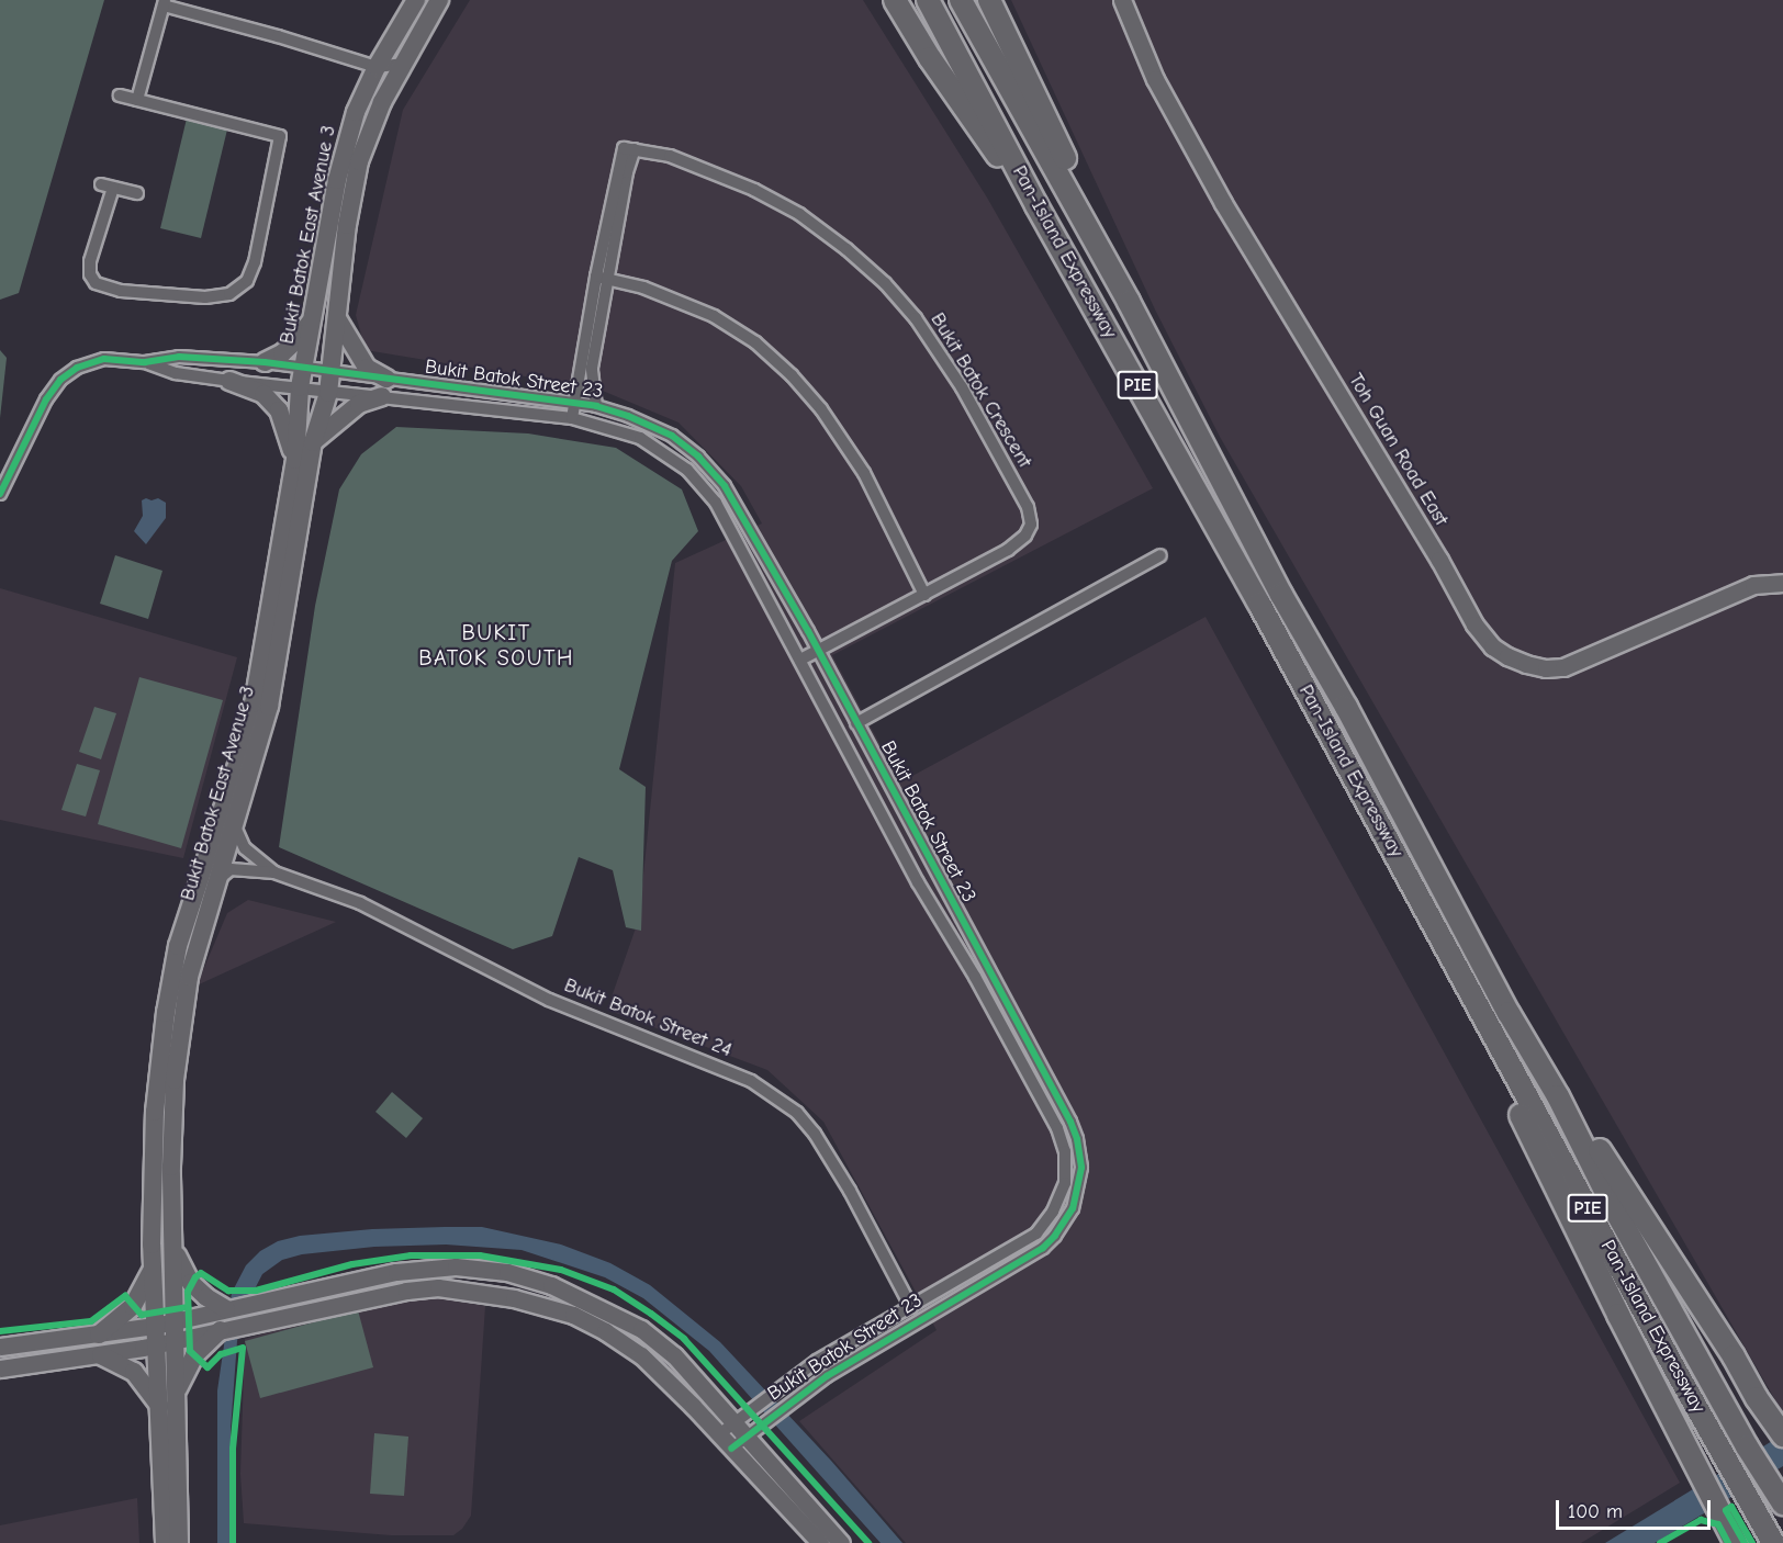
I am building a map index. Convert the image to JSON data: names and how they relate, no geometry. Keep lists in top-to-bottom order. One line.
{"streets":{"highway":["Pan-Island Expressway","PIE"],"main road":["Bukit Batok East Avenue 3","Toh Guan Road East"],"street":["Bukit Batok Street 23","Bukit Batok Crescent","Bukit Batok Street 24"]},"crossings":[["Bukit Batok East Avenue 3","Bukit Batok Street 23"],["Bukit Batok East Avenue 3","Bukit Batok Street 24"],["Bukit Batok Street 23","Bukit Batok Crescent"],["Bukit Batok Street 23","Bukit Batok Street 24"]],"districts":["BUKIT BATOK SOUTH"],"scale_bar":"100 m"}
